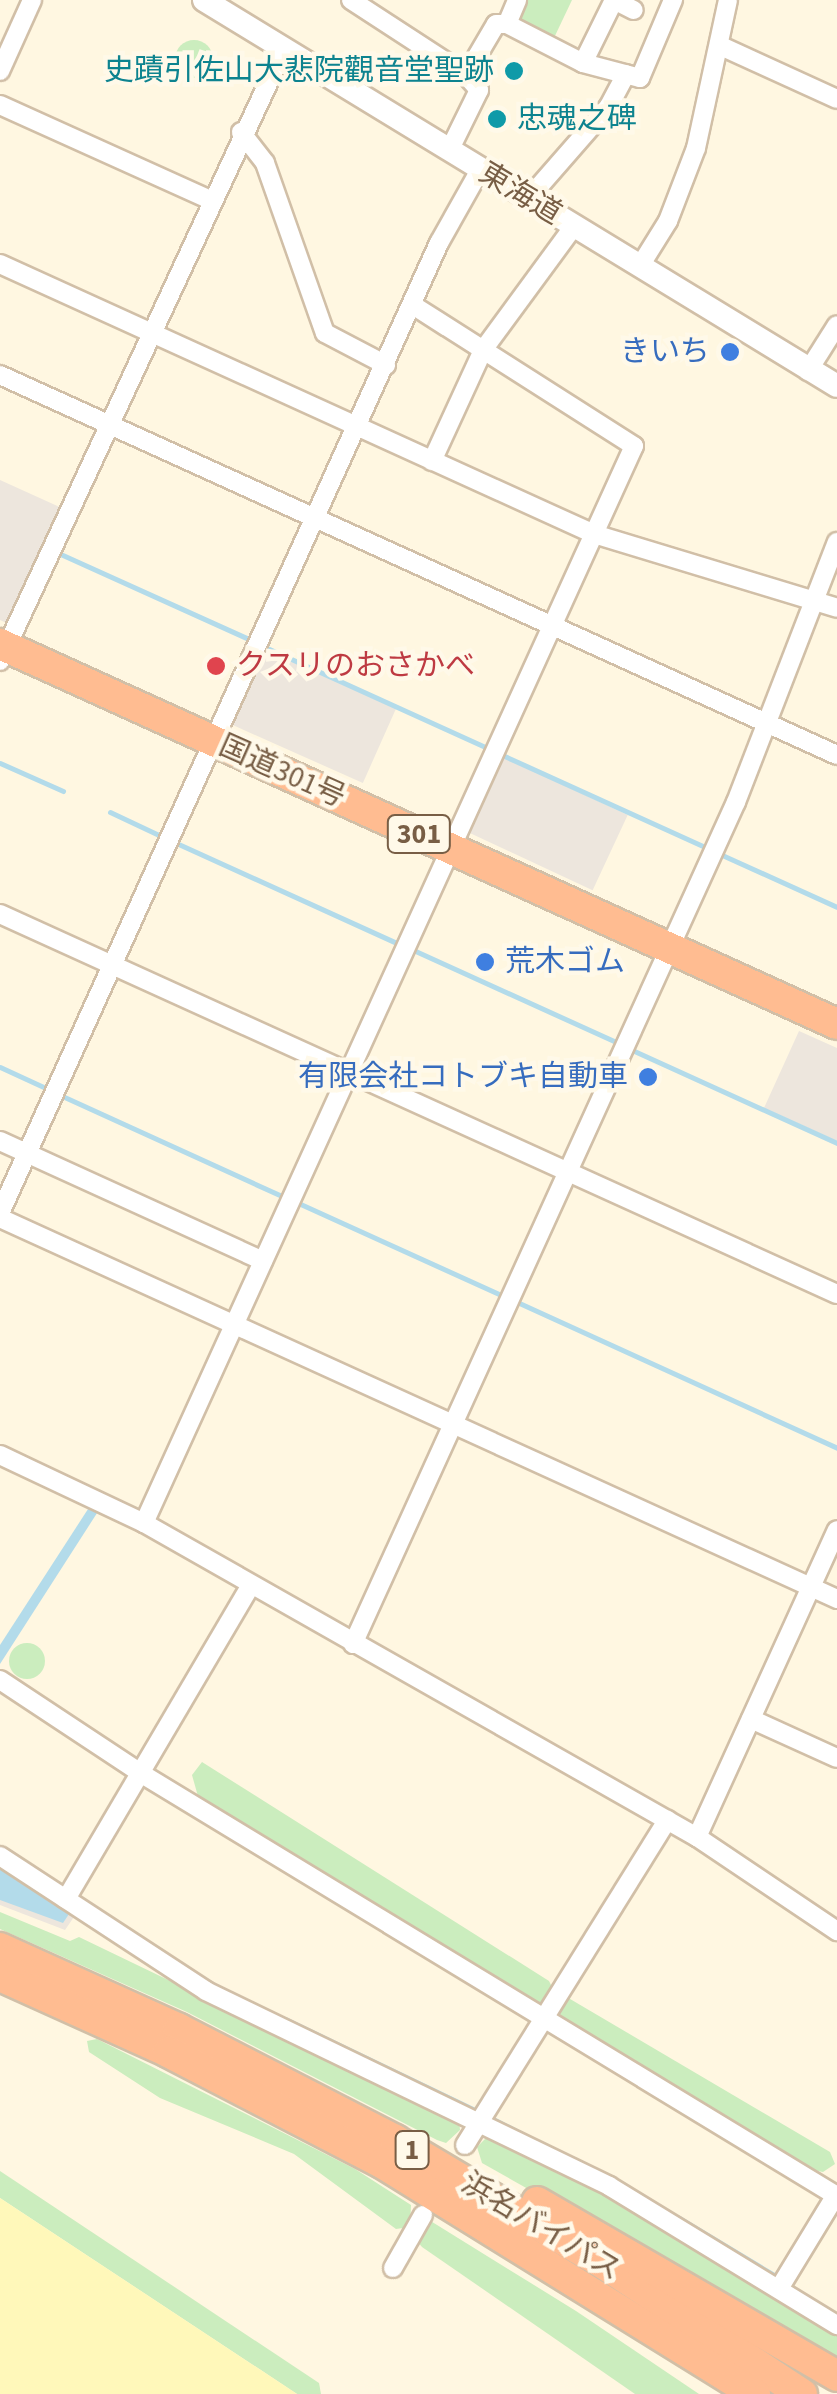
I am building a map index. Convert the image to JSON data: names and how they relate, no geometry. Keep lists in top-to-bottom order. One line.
{"streets":{"highway":["国道301号","301","1","浜名バイパス"],"main road":["東海道"]},"crossings":[["1","浜名バイパス"]],"places":["史蹟引佐山大悲院觀音堂聖跡","忠魂之碑","きいち","クスリのおさかべ","荒木ゴム","有限会社コトブキ自動車"]}
